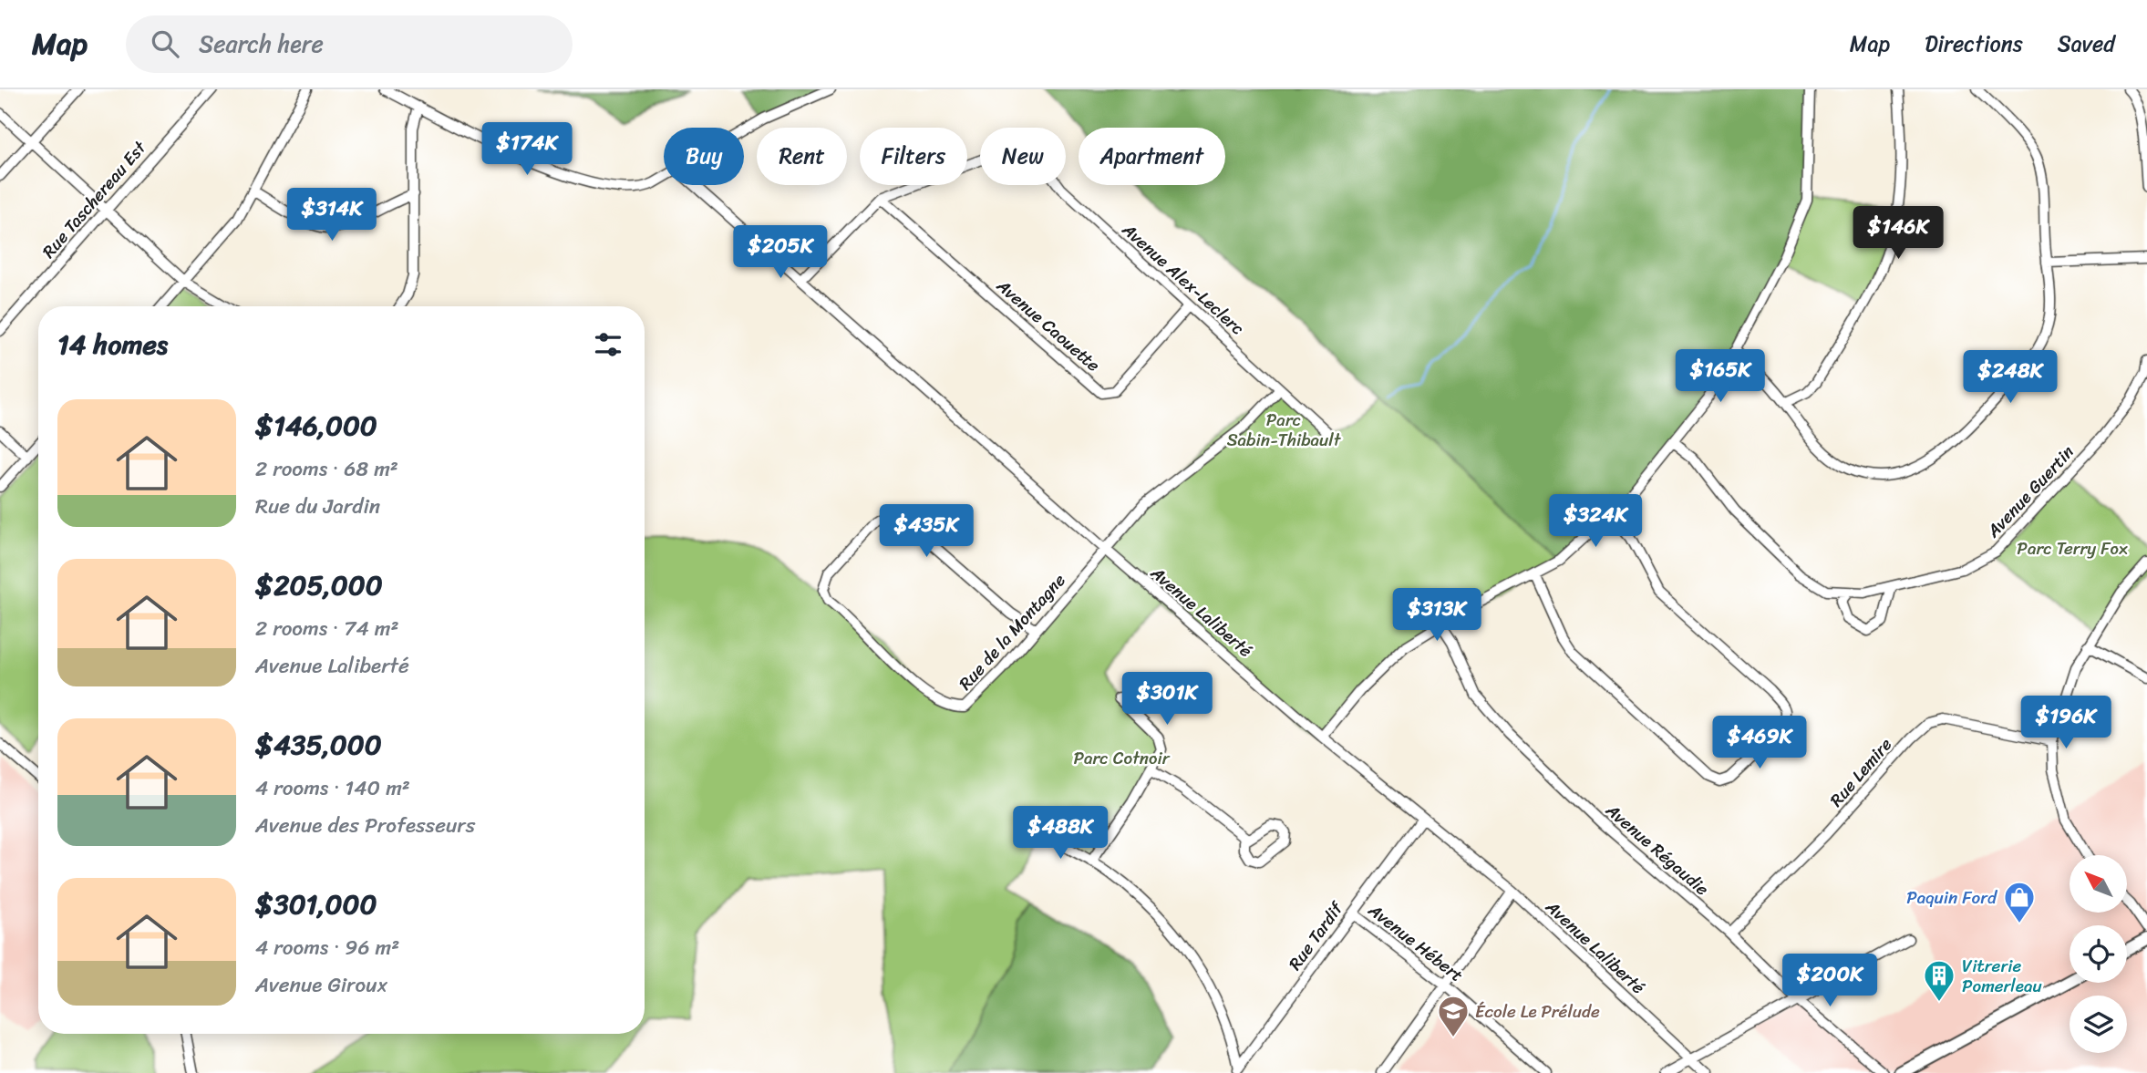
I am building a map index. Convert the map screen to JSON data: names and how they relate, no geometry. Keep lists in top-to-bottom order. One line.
{"streets":{"street":["Rue Taschereau Est","Avenue Alex-Leclerc","Avenue Caouette","Avenue Guertin","Avenue Laliberté","Rue de la Montagne","Rue Lemire","Avenue Régaudie","Rue Tardif","Avenue Hébert"]},"crossings":[["Avenue Alex-Leclerc","Avenue Caouette"],["Avenue Alex-Leclerc","Rue de la Montagne"],["Avenue Laliberté","Rue de la Montagne"],["Avenue Laliberté","Rue Tardif"],["Rue Lemire","Avenue Régaudie"],["Rue Tardif","Avenue Hébert"]],"parks":["Parc Sabin-Thibault","Parc Terry Fox","Parc Cotnoir"],"places":{"shop":["Paquin Ford"],"building":["Vitrerie Pomerleau"],"school or university":["École Le Prélude"]},"north":"top left","page":{"header":"Map","search":"Search here","nav":["Map","Directions","Saved"],"price":["$174K","$314K","$146K","$205K","$165K","$248K","$324K","$435K","$313K","$301K","$196K","$469K","$488K","$200K"],"chip":["Buy","Rent","Filters","New","Apartment"],"heading":"14 homes","list":[{"name":"$146,000","note":"2 rooms · 68 m² · Rue du Jardin"},{"name":"$205,000","note":"2 rooms · 74 m² · Avenue Laliberté"},{"name":"$435,000","note":"4 rooms · 140 m² · Avenue des Professeurs"},{"name":"$301,000","note":"4 rooms · 96 m² · Avenue Giroux"}]}}
